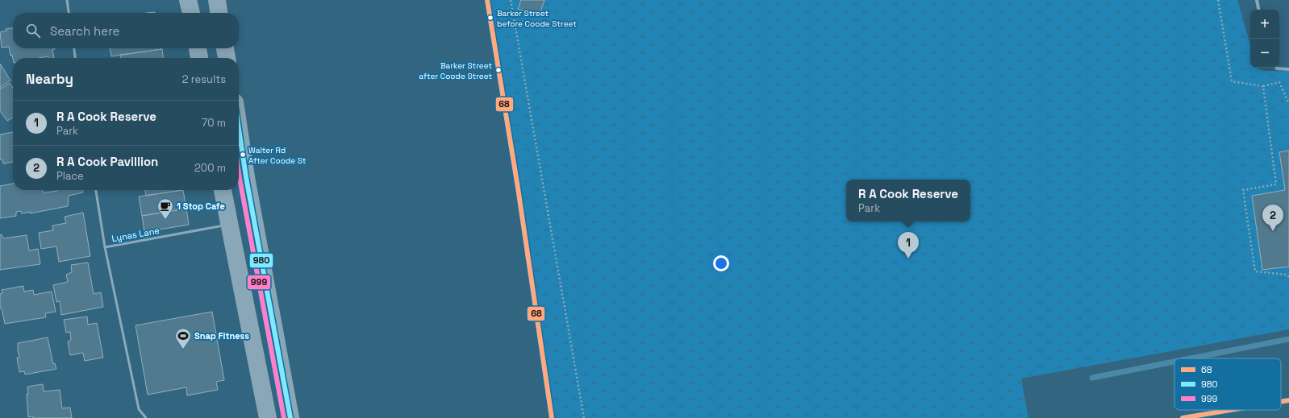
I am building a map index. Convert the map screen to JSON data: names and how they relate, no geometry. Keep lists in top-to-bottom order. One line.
{"streets":{"lane":["Lynas Lane"]},"places":{"other":["Barker Street before Coode Street","Barker Street after Coode Street","Walter Rd After Coode St"],"cafe":["1 Stop Cafe"],"sports":["Snap Fitness"]},"lines":["transit line 68","transit line 980","transit line 999"],"legend":["68","980","999"],"page":{"map_buttons":["+","−"],"search":"Search here","heading":["Nearby","2 results"],"list":[{"mark":"1","name":"R A Cook Reserve","note":"Park","value":"70 m"},{"mark":"2","name":"R A Cook Pavillion","note":"Place","value":"200 m"}],"popup":["R A Cook Reserve","Park"],"pins":["2","1"]}}
